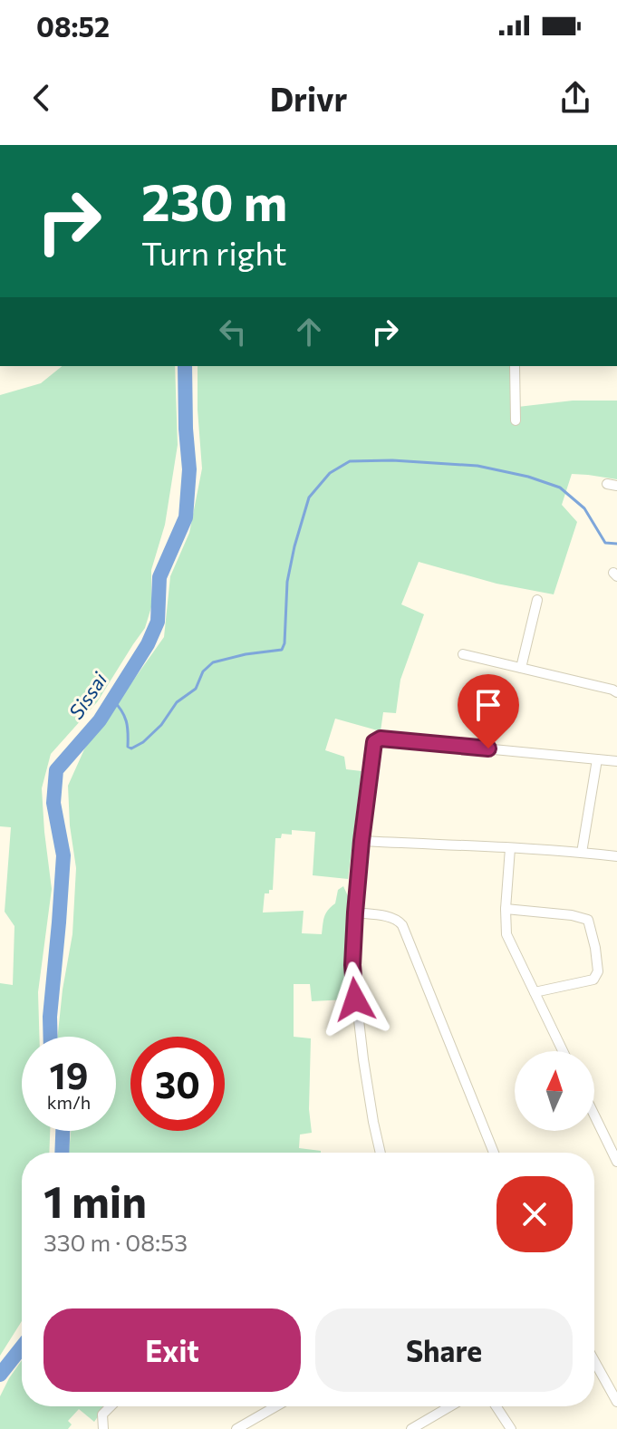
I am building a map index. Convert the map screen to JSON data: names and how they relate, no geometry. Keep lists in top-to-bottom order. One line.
{"water":["Sissai"],"north":"top","page":{"status":"08:52","header":"Drivr","turn":["230 m","Turn right"],"speed":"19 km/h","limit":"30","heading":["1 min","330 m · 08:53"],"buttons":["Exit","Share"]}}
